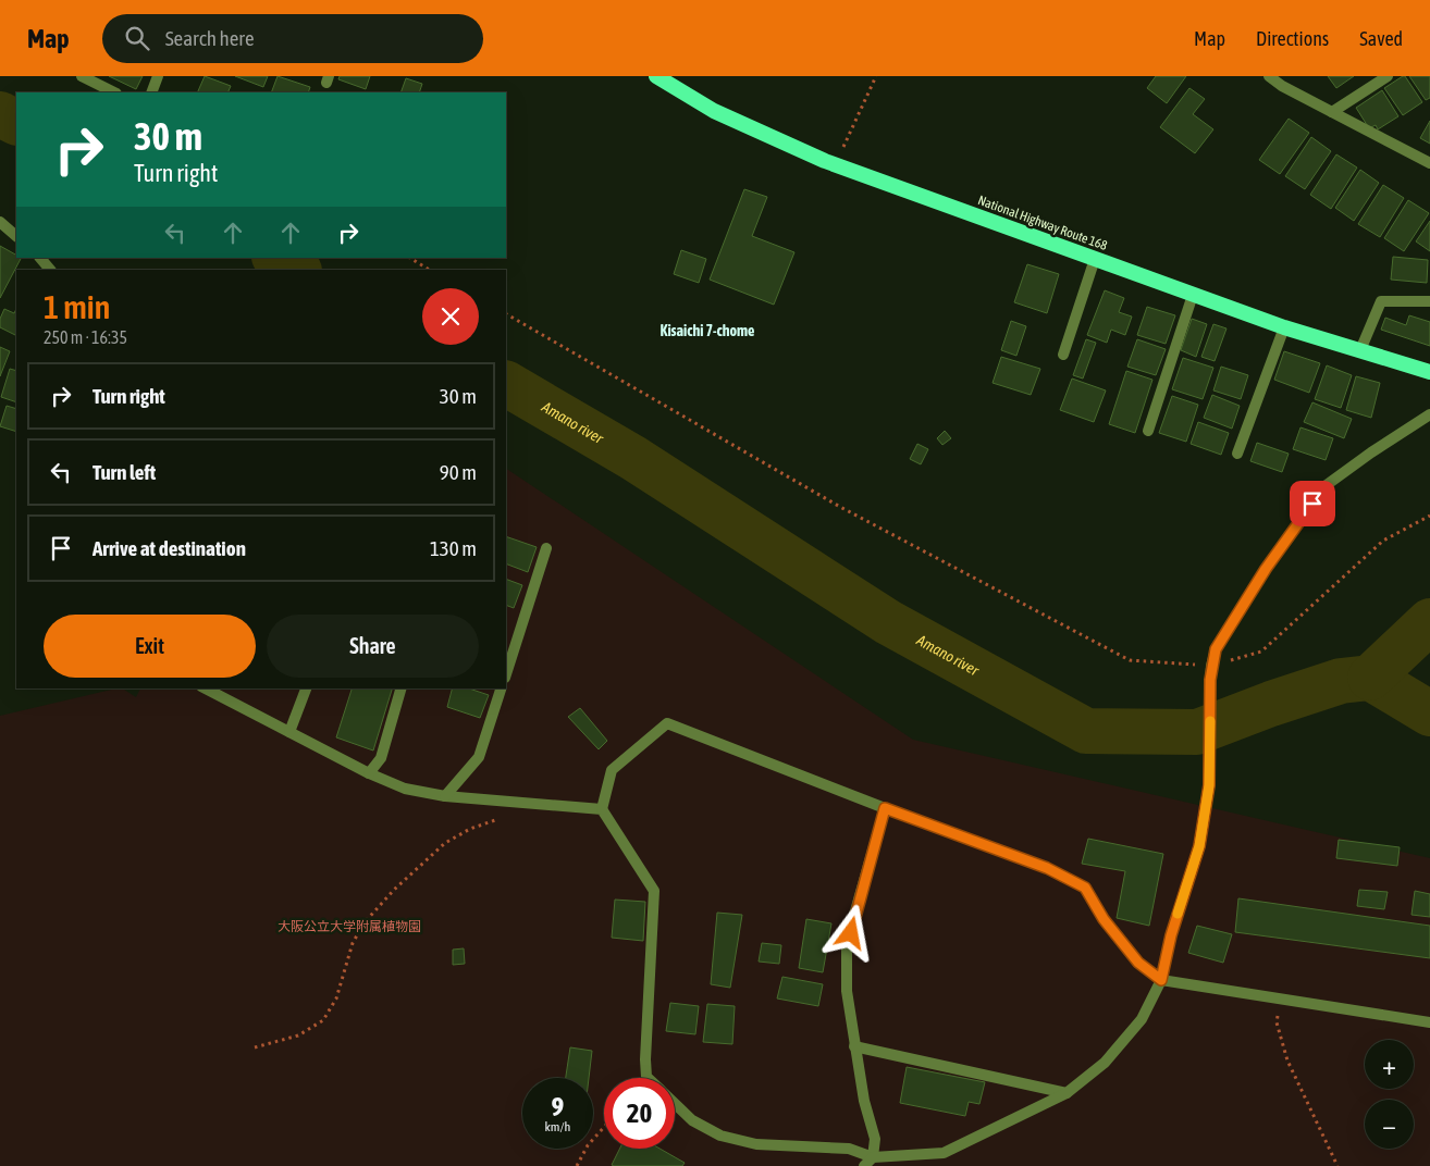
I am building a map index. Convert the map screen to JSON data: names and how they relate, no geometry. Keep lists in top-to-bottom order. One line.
{"streets":{"highway":["National Highway Route 168"]},"districts":["Kisaichi 7-chome"],"water":["Amano river"],"parks":["大阪公立大学附属植物園"],"page":{"header":"Map","search":"Search here","nav":["Map","Directions","Saved"],"turn":["30 m","Turn right"],"heading":["1 min","250 m · 16:35"],"list":[{"name":"Turn right","value":"30 m"},{"name":"Turn left","value":"90 m"},{"name":"Arrive at destination","value":"130 m"}],"buttons":["Exit","Share"],"map_buttons":["+","−"],"speed":"9 km/h","limit":"20"}}
